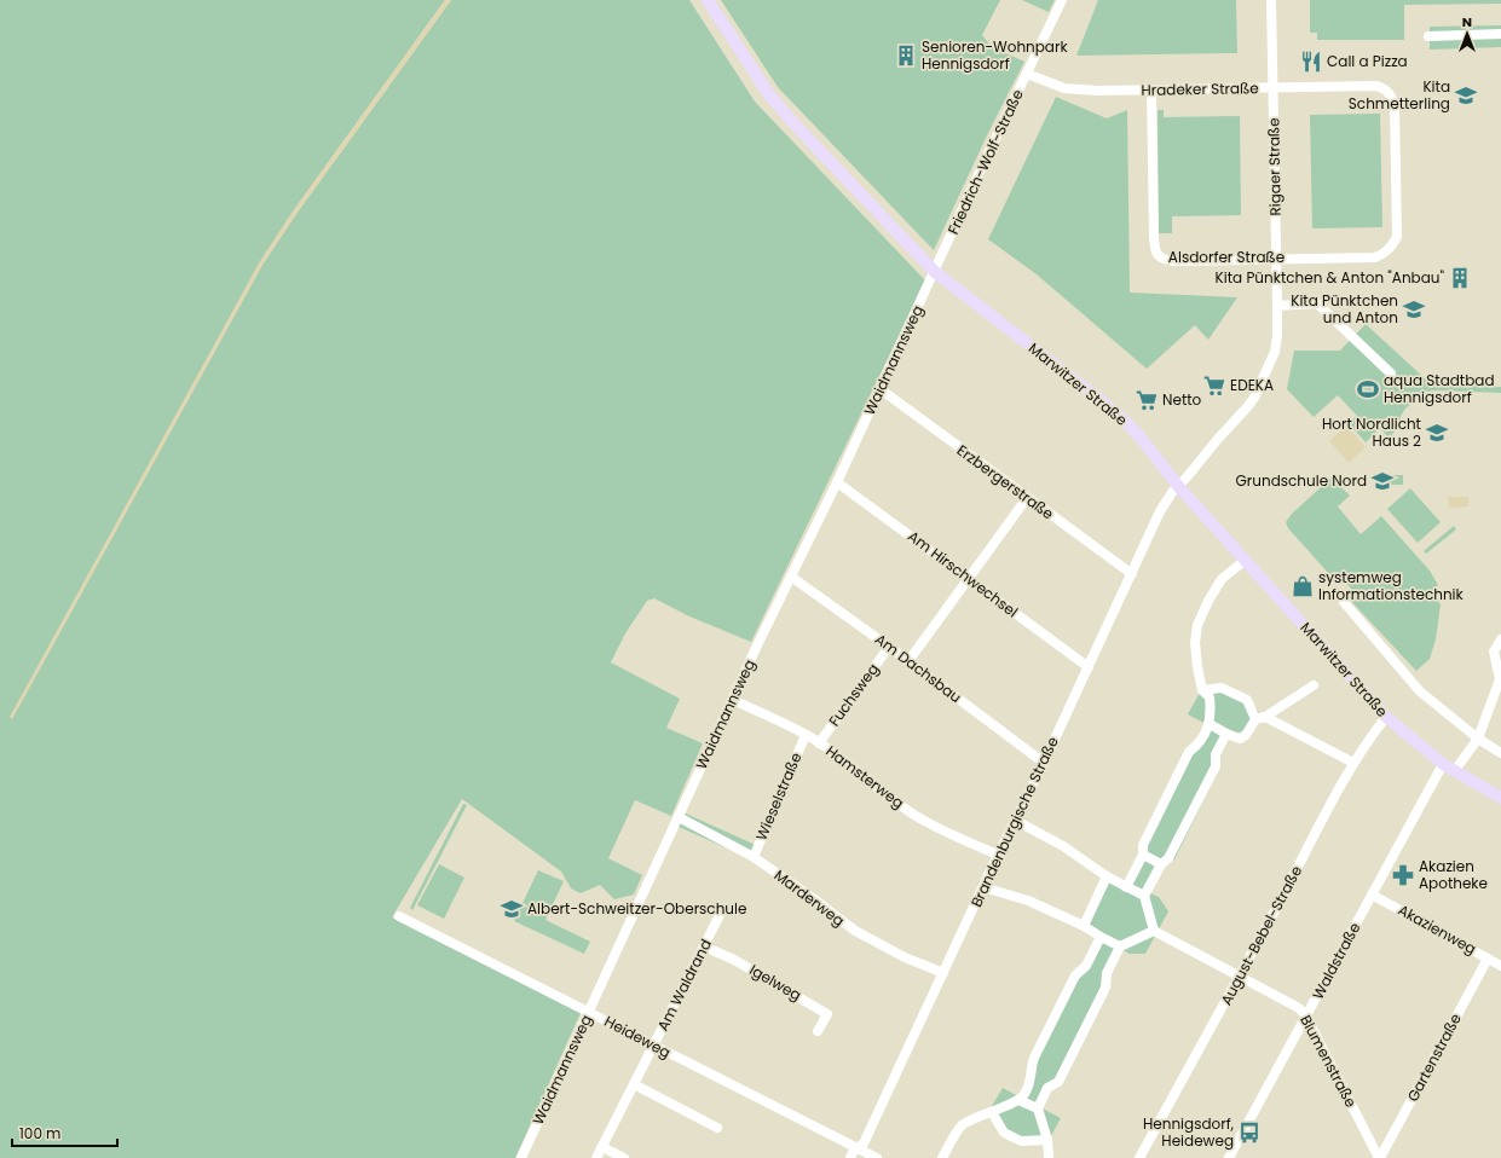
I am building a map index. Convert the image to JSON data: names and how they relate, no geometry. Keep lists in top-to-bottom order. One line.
{"streets":{"main road":["Marwitzer Straße"],"street":["Hradeker Straße","Friedrich-Wolf-Straße","Rigaer Straße","Alsdorfer Straße","Waidmannsweg","Erzbergerstraße","Am Hirschwechsel","Am Dachsbau","Fuchsweg","Hamsterweg","Wieselstraße","Brandenburgische Straße","Marderweg","Akazienweg","August-Bebel-Straße","Waldstraße","Igelweg","Am Waldrand","Heideweg","Gartenstraße","Blumenstraße"]},"crossings":[["Hradeker Straße","Friedrich-Wolf-Straße"],["Hradeker Straße","Rigaer Straße"],["Hradeker Straße","Alsdorfer Straße"],["Friedrich-Wolf-Straße","Waidmannsweg"],["Friedrich-Wolf-Straße","Marwitzer Straße"],["Rigaer Straße","Alsdorfer Straße"],["Rigaer Straße","Marwitzer Straße"],["Rigaer Straße","Brandenburgische Straße"],["Waidmannsweg","Marwitzer Straße"],["Waidmannsweg","Erzbergerstraße"],["Waidmannsweg","Am Hirschwechsel"],["Waidmannsweg","Am Dachsbau"],["Waidmannsweg","Hamsterweg"],["Waidmannsweg","Marderweg"],["Waidmannsweg","Heideweg"],["Marwitzer Straße","Brandenburgische Straße"],["Marwitzer Straße","August-Bebel-Straße"],["Marwitzer Straße","Waldstraße"],["Erzbergerstraße","Brandenburgische Straße"],["Am Hirschwechsel","Brandenburgische Straße"],["Am Dachsbau","Fuchsweg"],["Am Dachsbau","Brandenburgische Straße"],["Fuchsweg","Hamsterweg"],["Hamsterweg","Wieselstraße"],["Hamsterweg","Brandenburgische Straße"],["Wieselstraße","Marderweg"],["Brandenburgische Straße","Marderweg"],["Brandenburgische Straße","Heideweg"],["Akazienweg","Waldstraße"],["Akazienweg","Gartenstraße"],["August-Bebel-Straße","Blumenstraße"],["Waldstraße","Blumenstraße"],["Igelweg","Am Waldrand"],["Am Waldrand","Heideweg"],["Gartenstraße","Blumenstraße"]],"places":{"building":["Senioren-Wohnpark Hennigsdorf","Kita Pünktchen & Anton \"Anbau\""],"restaurant":["Call a Pizza"],"school or university":["Kita Schmetterling","Kita Pünktchen und Anton","Hort Nordlicht Haus 2","Grundschule Nord","Albert-Schweitzer-Oberschule"],"supermarket":["EDEKA","Netto"],"sports":["aqua Stadtbad Hennigsdorf"],"shop":["systemweg Informationstechnik"],"pharmacy":["Akazien Apotheke"],"bus stop":["Hennigsdorf, Heideweg"]},"scale_bar":"100 m","north":"top"}
